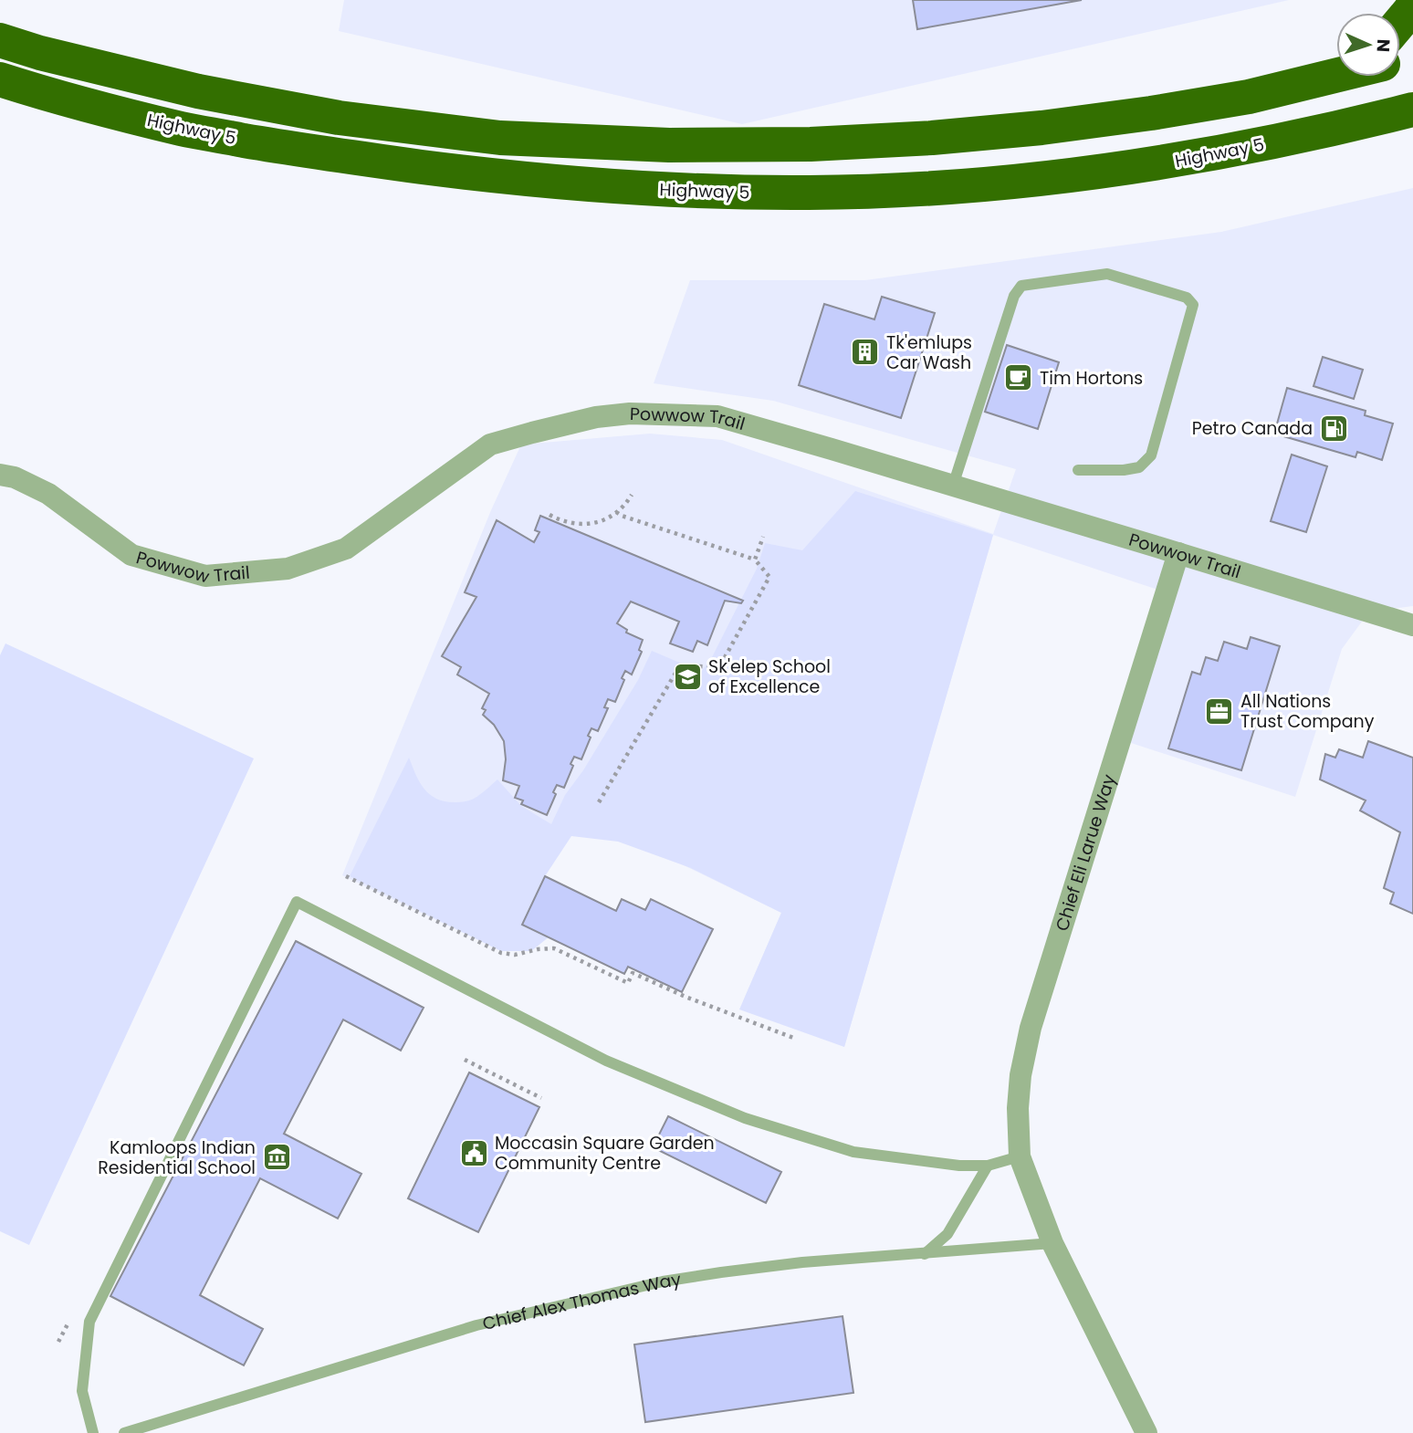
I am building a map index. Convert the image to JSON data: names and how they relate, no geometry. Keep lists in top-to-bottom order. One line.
{"streets":{"highway":["Highway 5"],"street":["Powwow Trail","Chief Eli Larue Way"],"lane":["Chief Alex Thomas Way"]},"crossings":[["Powwow Trail","Chief Eli Larue Way"]],"places":{"building":["Tk'emlups Car Wash"],"cafe":["Tim Hortons"],"fuel station":["Petro Canada"],"school or university":["Sk'elep School of Excellence"],"office":["All Nations Trust Company"],"public building":["Moccasin Square Garden Community Centre"],"museum":["Kamloops Indian Residential School"]},"north":"right"}
